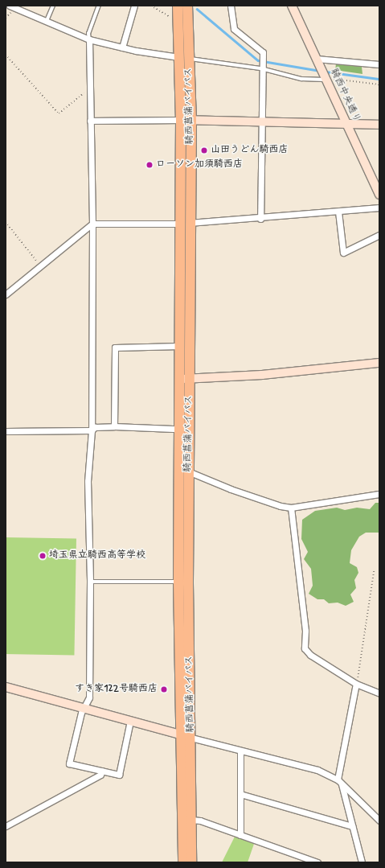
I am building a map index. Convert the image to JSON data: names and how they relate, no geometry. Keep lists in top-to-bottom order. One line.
{"streets":{"highway":["騎西菖蒲バイパス"],"street":["騎西中央通り"]},"places":["山田うどん騎西店","ローソン加須騎西店","埼玉県立騎西高等学校","すき家122号騎西店"]}
